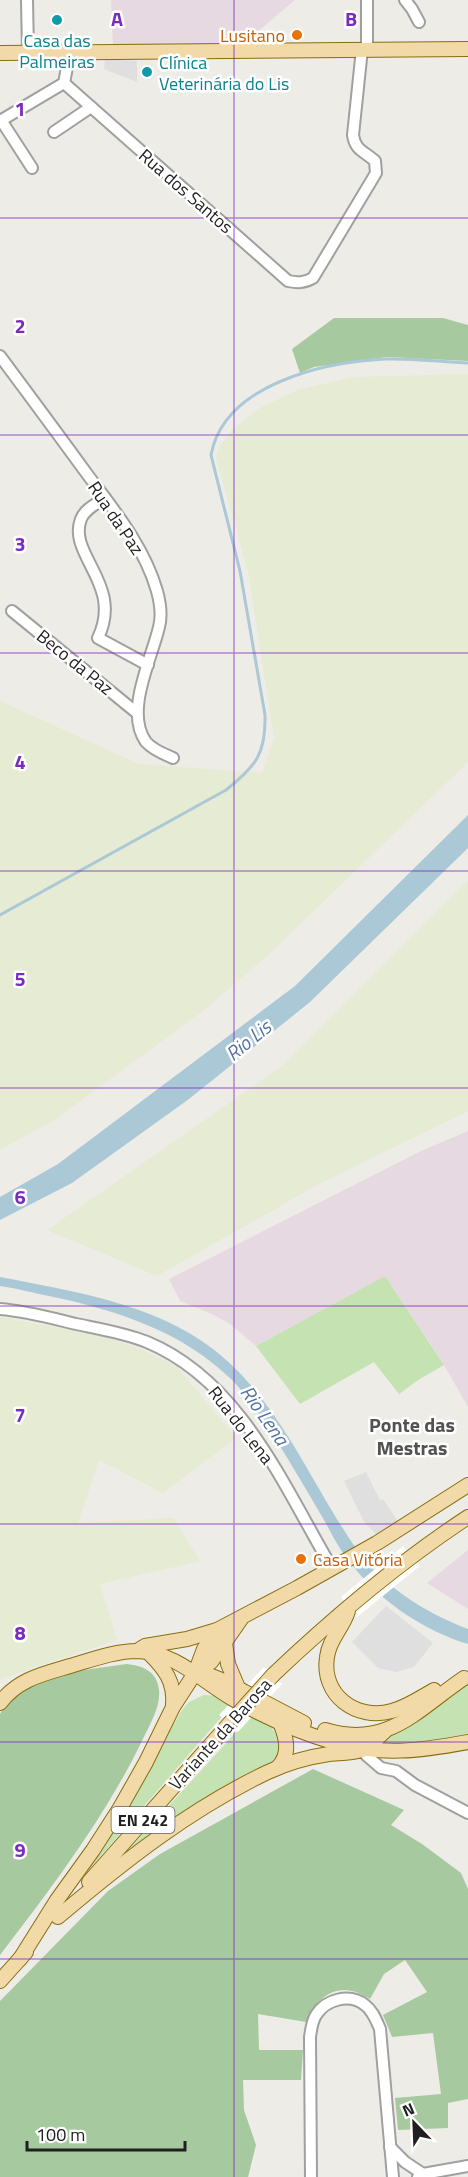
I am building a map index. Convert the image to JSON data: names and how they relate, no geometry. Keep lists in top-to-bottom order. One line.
{"streets":{"main road":["Variante da Barosa","EN 242"],"street":["Rua dos Santos","Rua da Paz","Beco da Paz","Rua do Lena"]},"crossings":[["Rua da Paz","Beco da Paz"]],"districts":["Ponte das Mestras"],"water":["Rio Lis","Rio Lena"],"places":["Casa das Palmeiras","Lusitano","Clínica Veterinária do Lis","Casa Vitória"],"scale_bar":"100 m","north":"top left","grid":{"columns":["A","B"],"rows":["1","2","3","4","5","6","7","8","9"]}}
